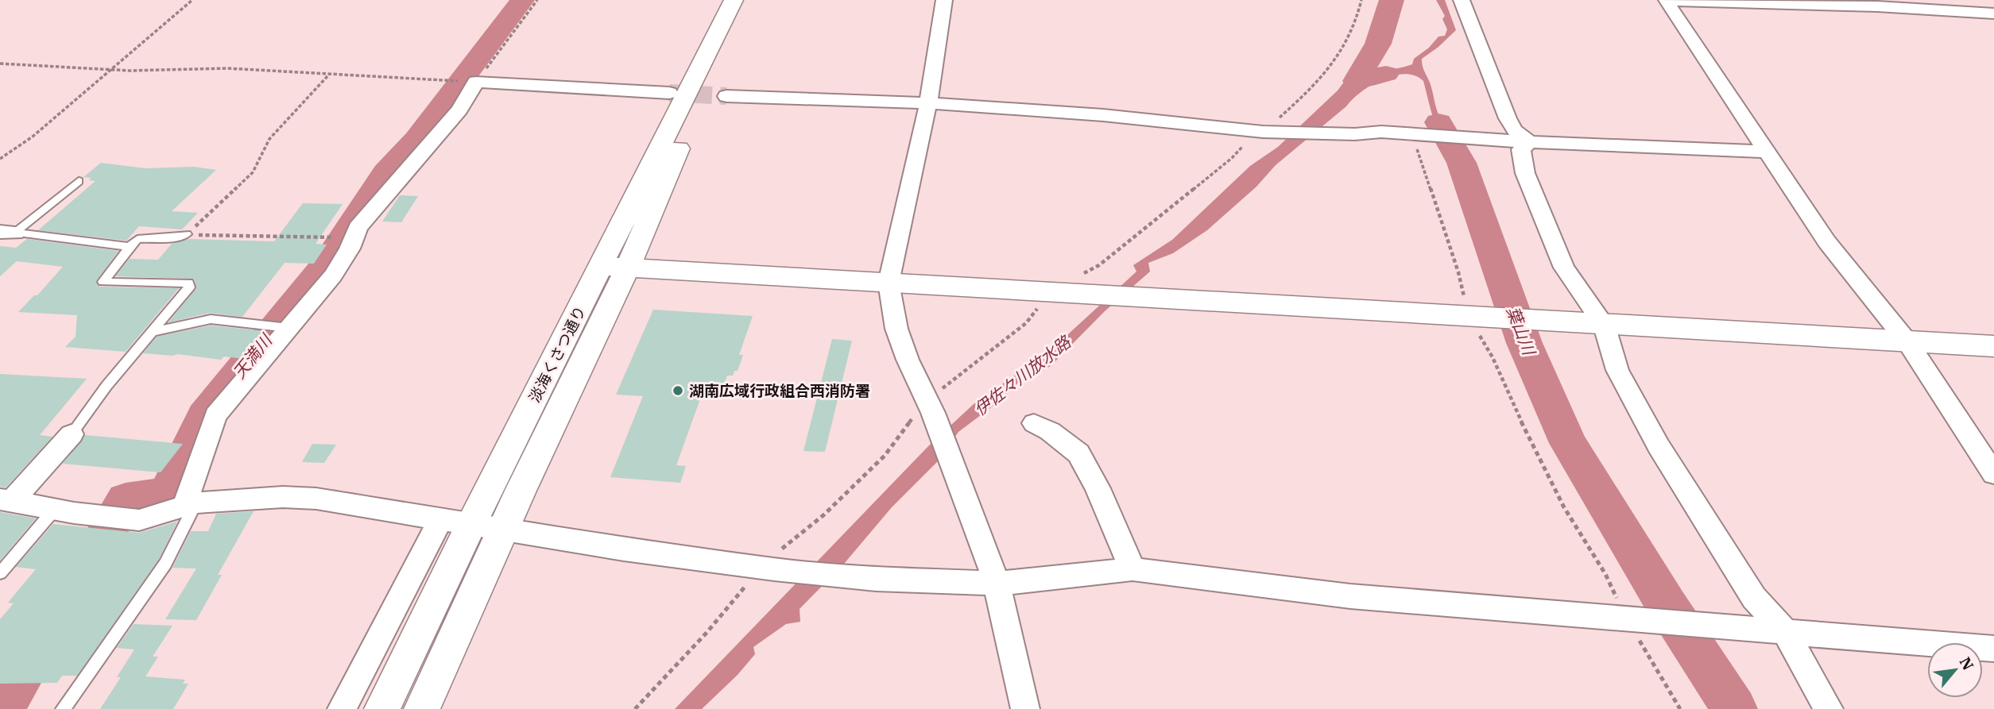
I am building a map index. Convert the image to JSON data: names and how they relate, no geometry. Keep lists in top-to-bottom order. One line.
{"streets":{"street":["淡海くさつ通り"]},"water":["葉山川","天満川","伊佐々川放水路"],"places":["湖南広域行政組合西消防署"],"north":"top right"}
